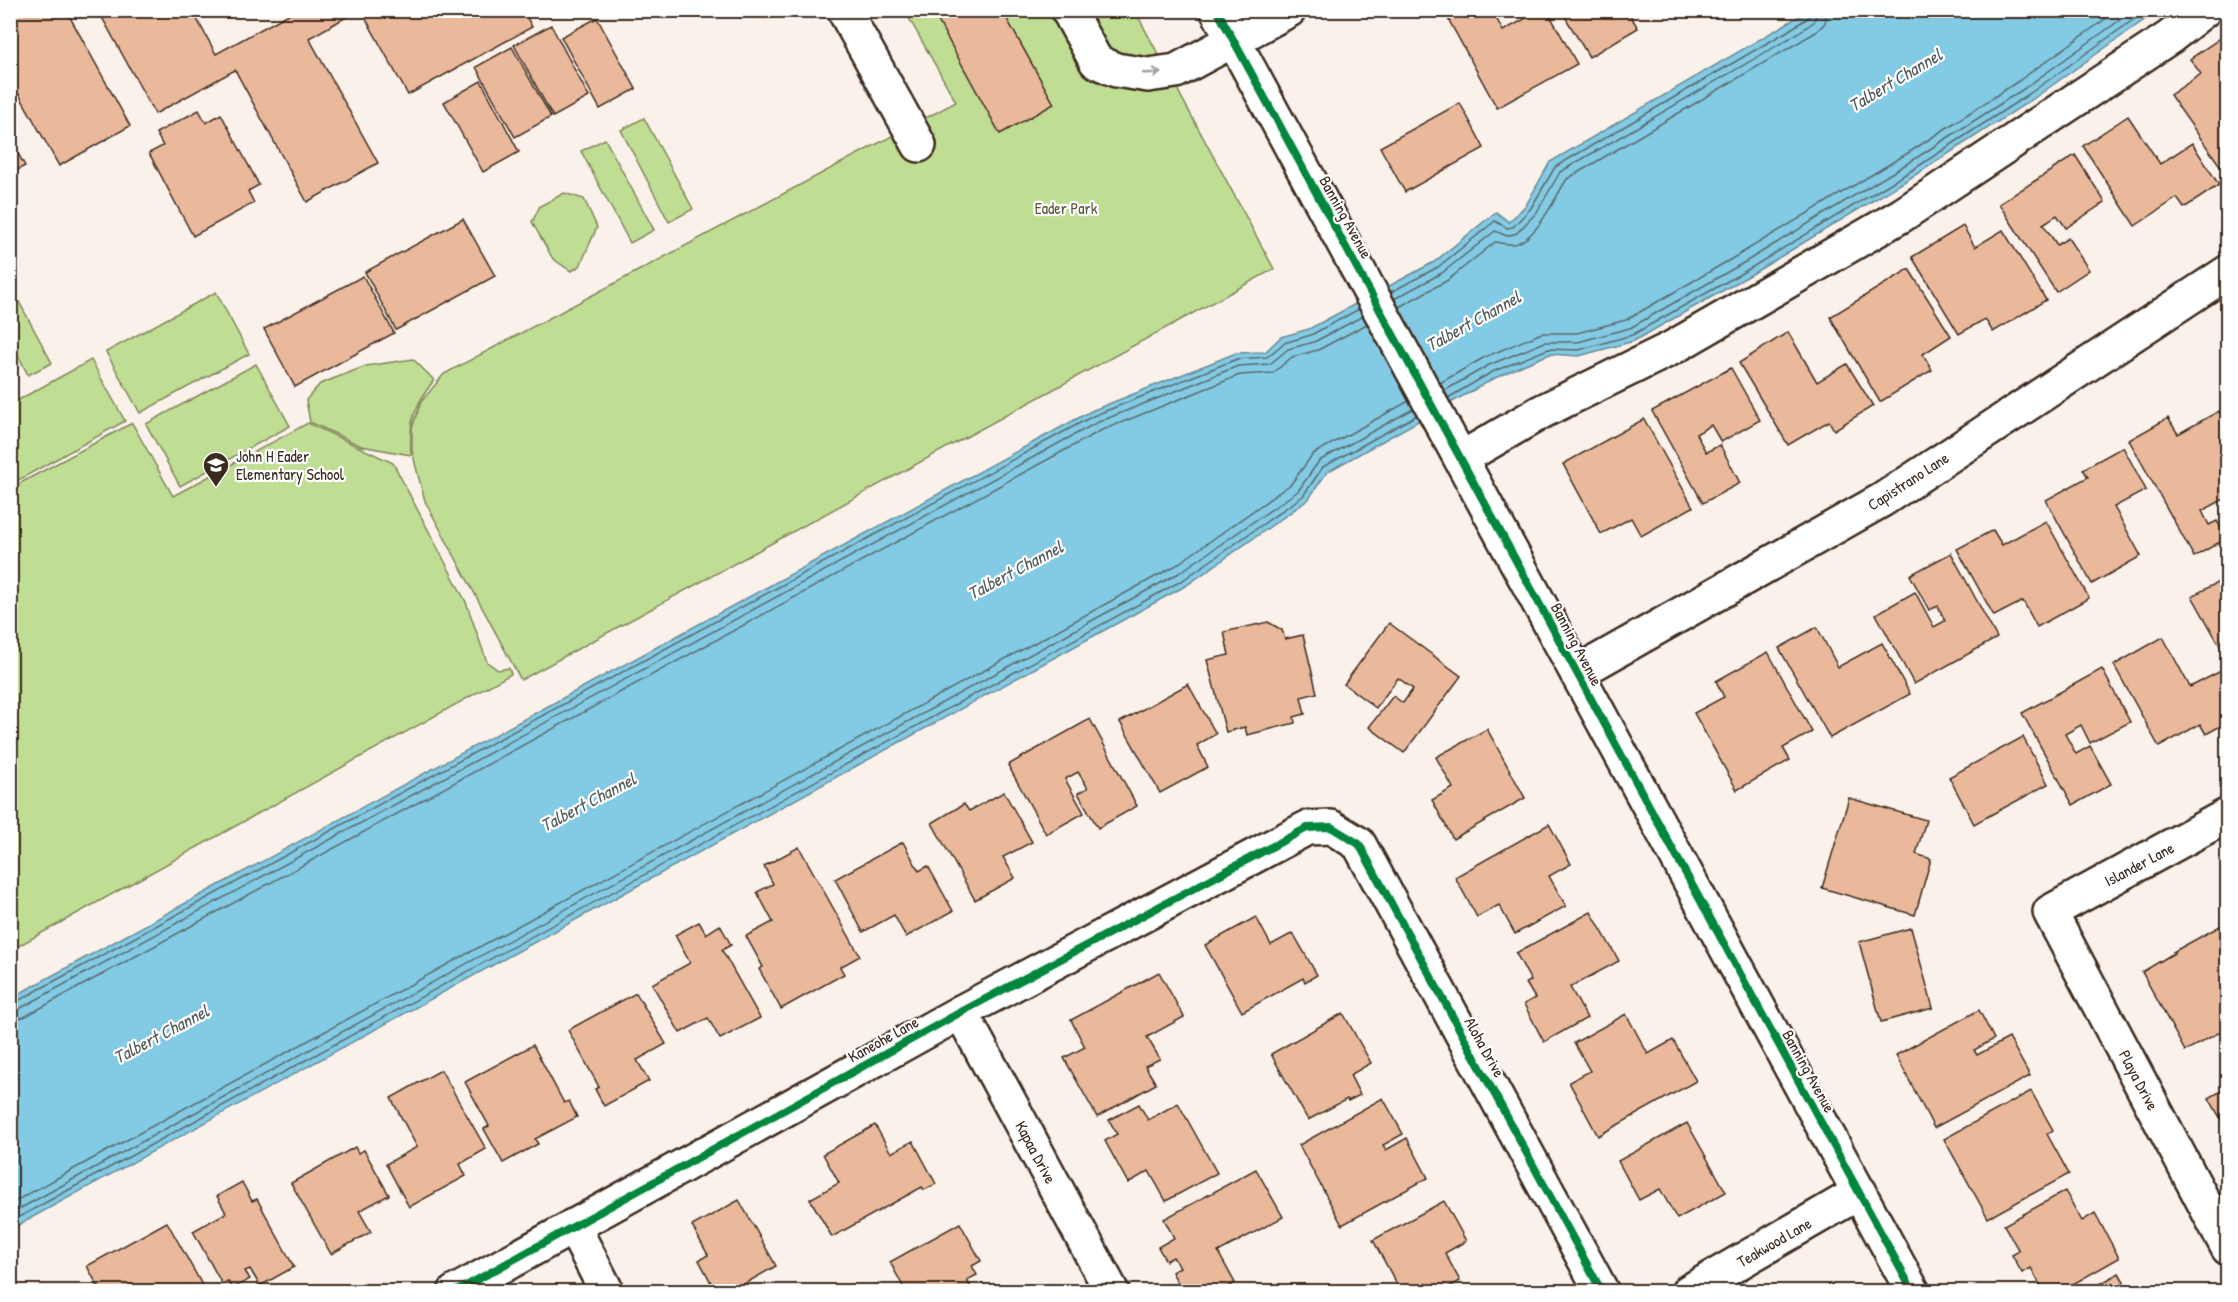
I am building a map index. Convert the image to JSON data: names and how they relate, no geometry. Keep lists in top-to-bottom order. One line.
{"streets":{"street":["Banning Avenue","Capistrano Lane","Islander Lane","Kaneohe Lane","Aloha Drive","Playa Drive","Kapaa Drive","Teakwood Lane"]},"crossings":[["Banning Avenue","Capistrano Lane"],["Banning Avenue","Teakwood Lane"],["Islander Lane","Playa Drive"],["Kaneohe Lane","Aloha Drive"],["Kaneohe Lane","Kapaa Drive"]],"water":["Talbert Channel"],"parks":["Eader Park"],"places":{"school or university":["John H Eader Elementary School"]}}
